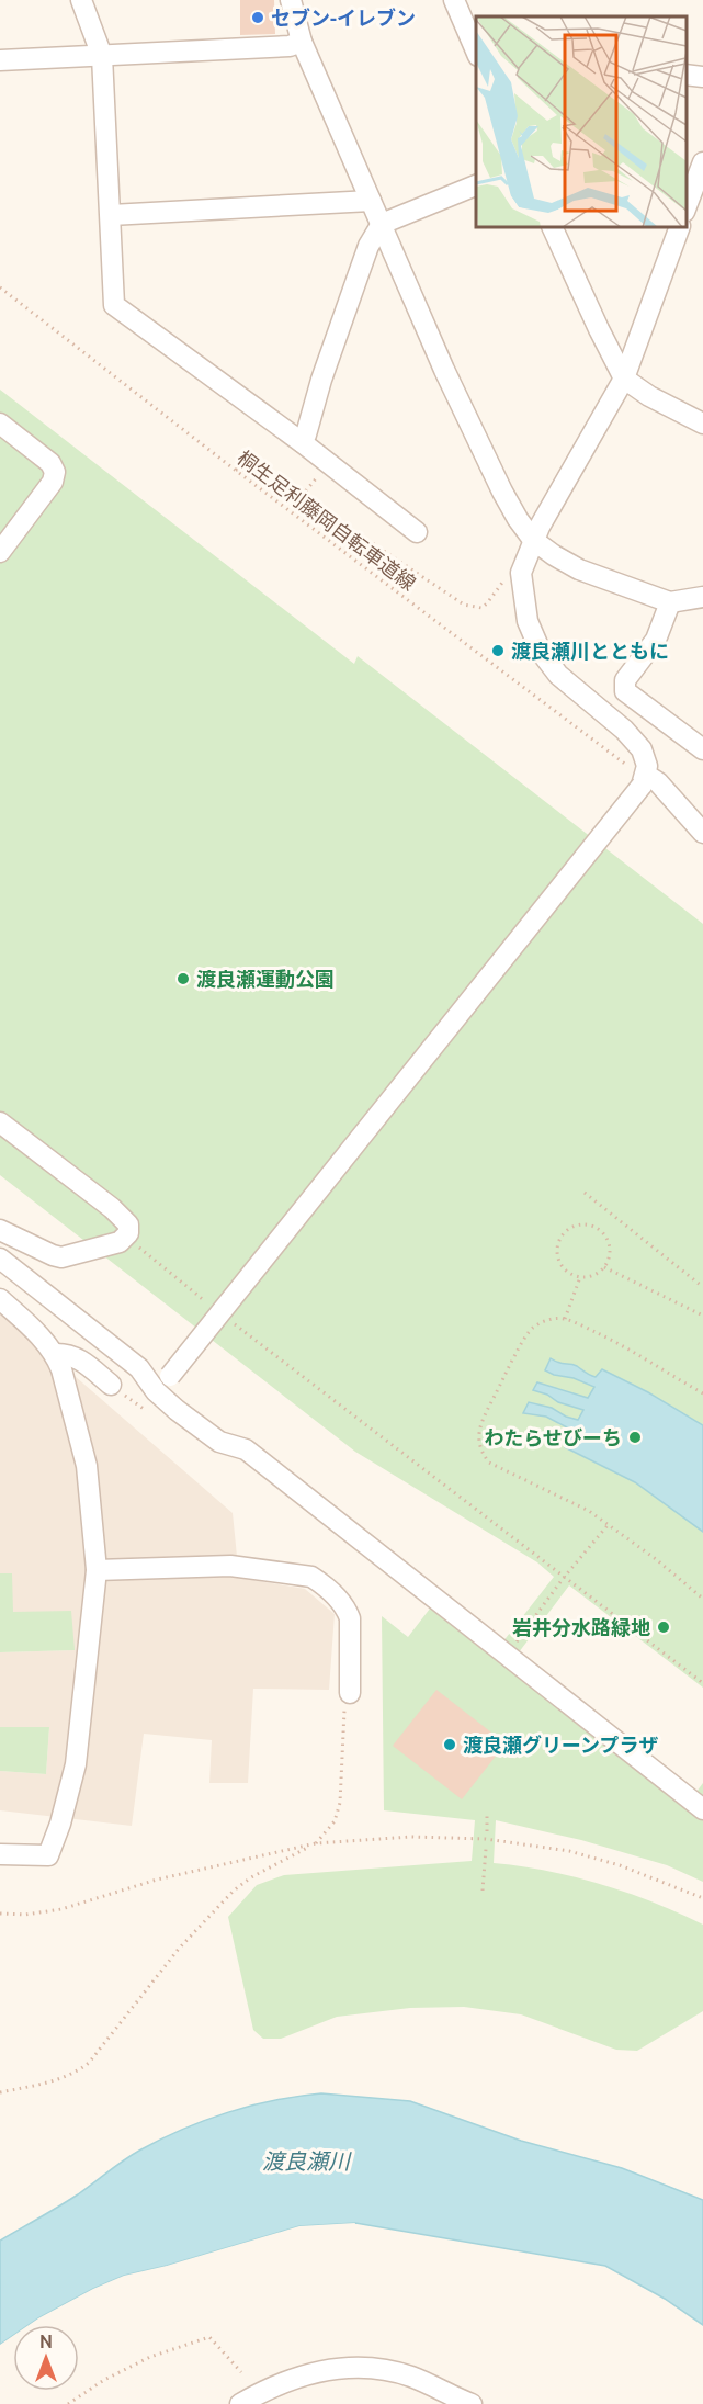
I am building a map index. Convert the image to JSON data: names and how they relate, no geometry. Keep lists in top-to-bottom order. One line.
{"streets":{"path":["桐生足利藤岡自転車道線"]},"water":["渡良瀬川"],"places":["セブン-イレブン","渡良瀬川とともに","渡良瀬運動公園","わたらせびーち","岩井分水路緑地","渡良瀬グリーンプラザ"],"north":"top"}
